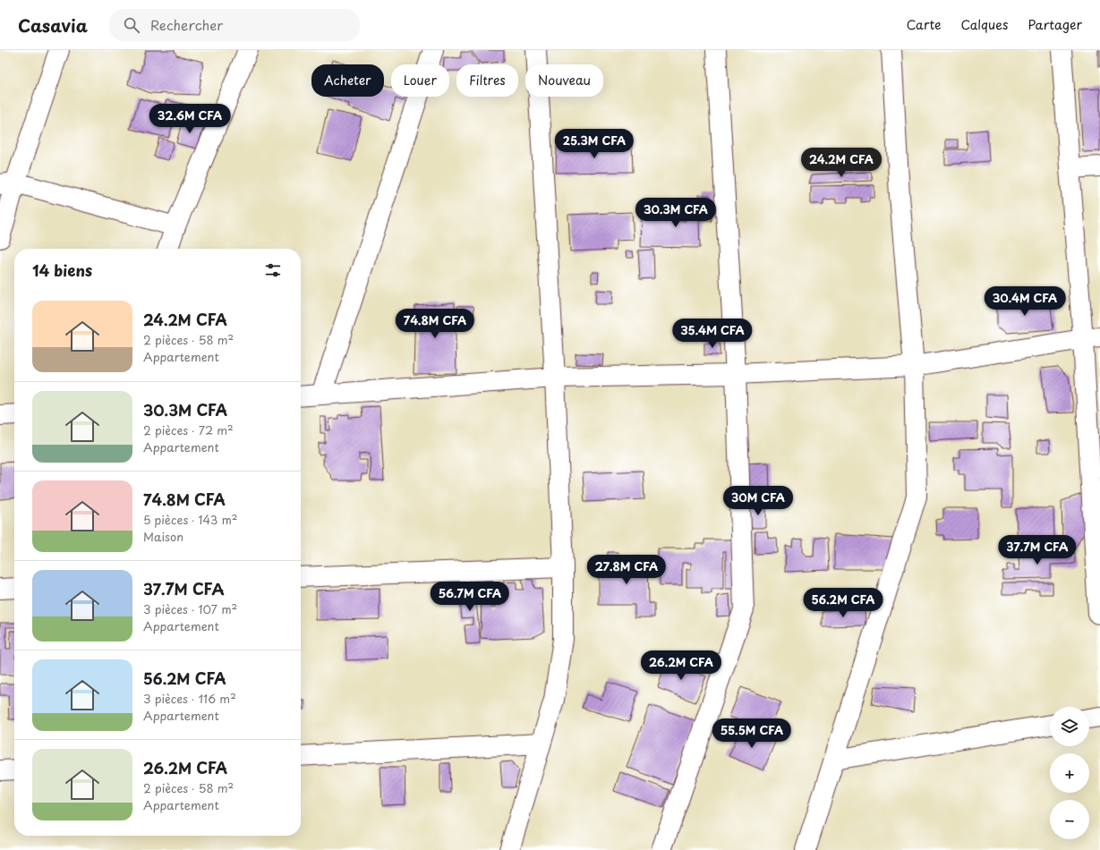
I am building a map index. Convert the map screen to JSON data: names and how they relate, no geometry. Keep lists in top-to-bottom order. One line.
{"page":{"header":"Casavia","search":"Rechercher","nav":["Carte","Calques","Partager"],"chip":["Acheter","Louer","Filtres","Nouveau"],"price":["32.6M CFA","25.3M CFA","24.2M CFA","30.3M CFA","30.4M CFA","74.8M CFA","35.4M CFA","30M CFA","37.7M CFA","27.8M CFA","56.7M CFA","56.2M CFA","26.2M CFA","55.5M CFA"],"heading":"14 biens","list":[{"name":"24.2M CFA","note":"2 pièces · 58 m² · Appartement"},{"name":"30.3M CFA","note":"2 pièces · 72 m² · Appartement"},{"name":"74.8M CFA","note":"5 pièces · 143 m² · Maison"},{"name":"37.7M CFA","note":"3 pièces · 107 m² · Appartement"},{"name":"56.2M CFA","note":"3 pièces · 116 m² · Appartement"},{"name":"26.2M CFA","note":"2 pièces · 58 m² · Appartement"}],"map_buttons":["+","−"]}}
